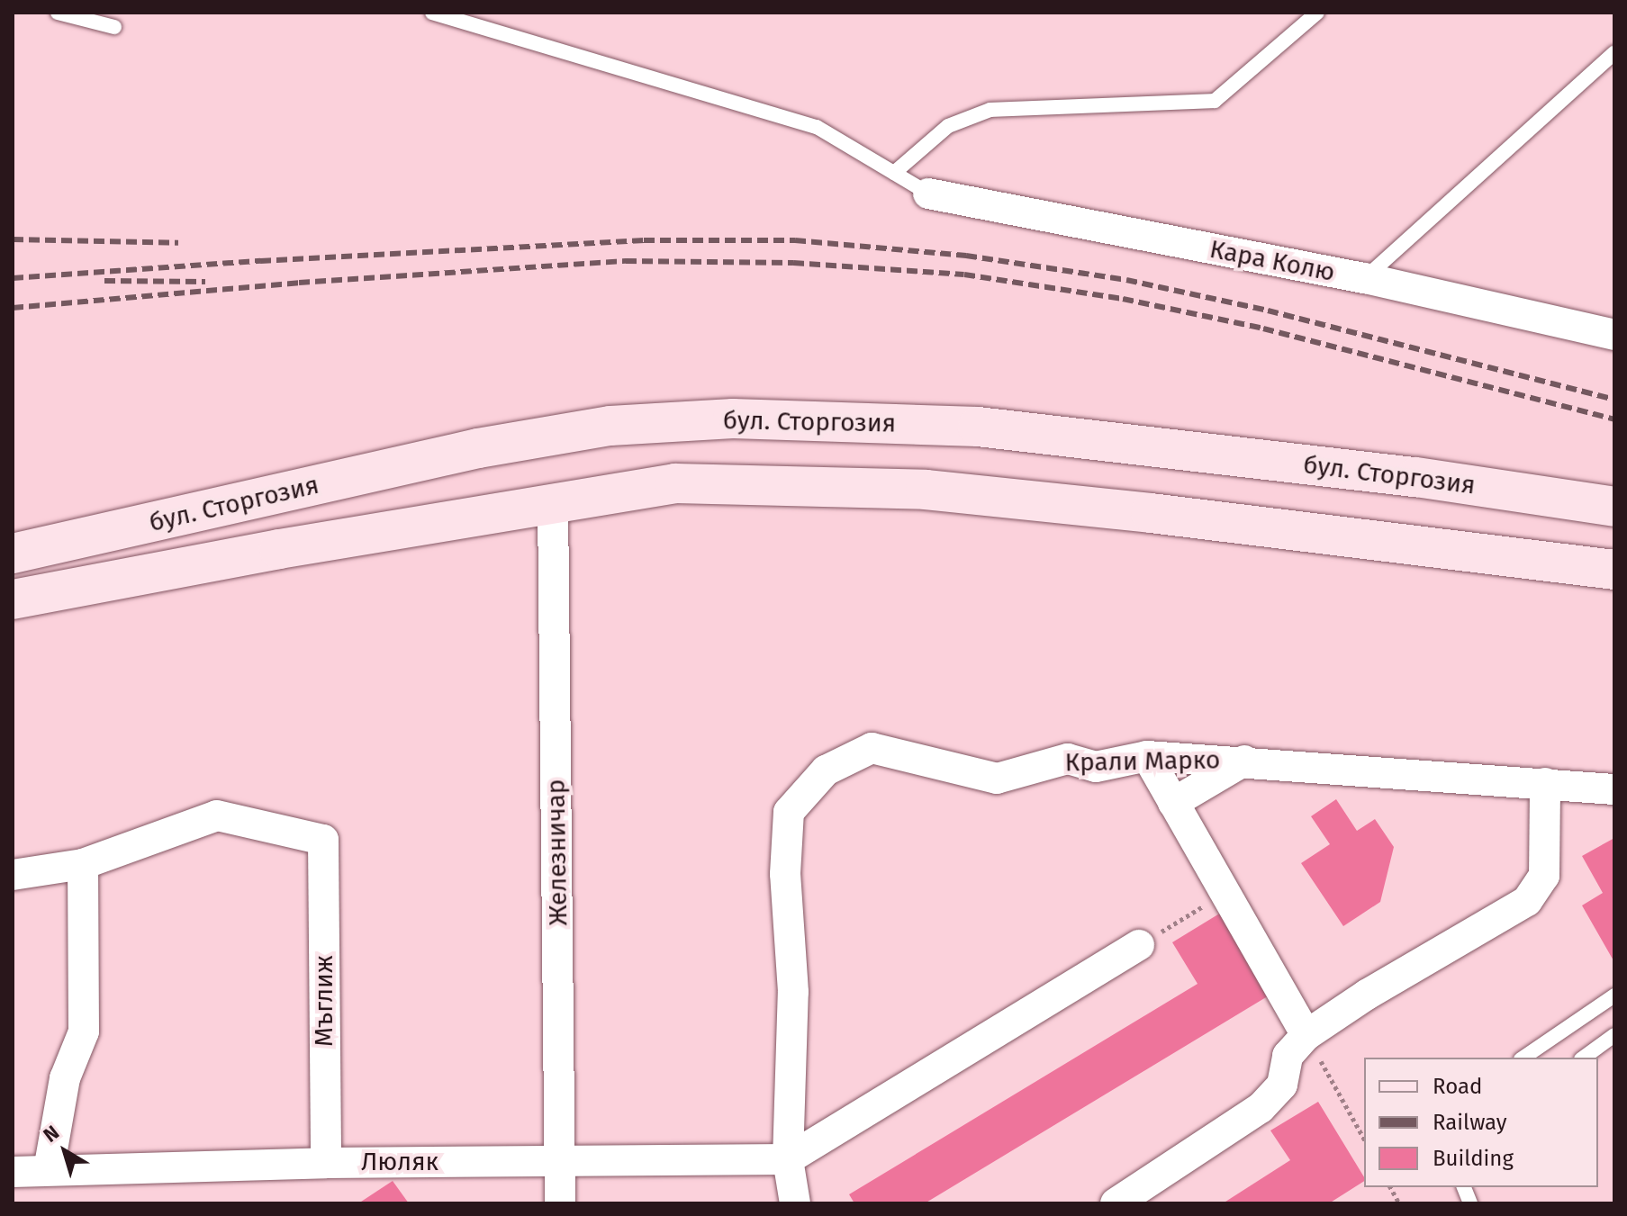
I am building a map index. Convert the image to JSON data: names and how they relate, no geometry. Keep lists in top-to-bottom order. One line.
{"streets":{"main road":["бул. Сторгозия"],"street":["Кара Колю","Крали Марко","Железничар","Мъглиж","Люляк"]},"crossings":[["бул. Сторгозия","Железничар"],["Крали Марко","Люляк"],["Железничар","Люляк"],["Мъглиж","Люляк"]],"legend":["Road","Railway","Building"],"north":"top left"}
